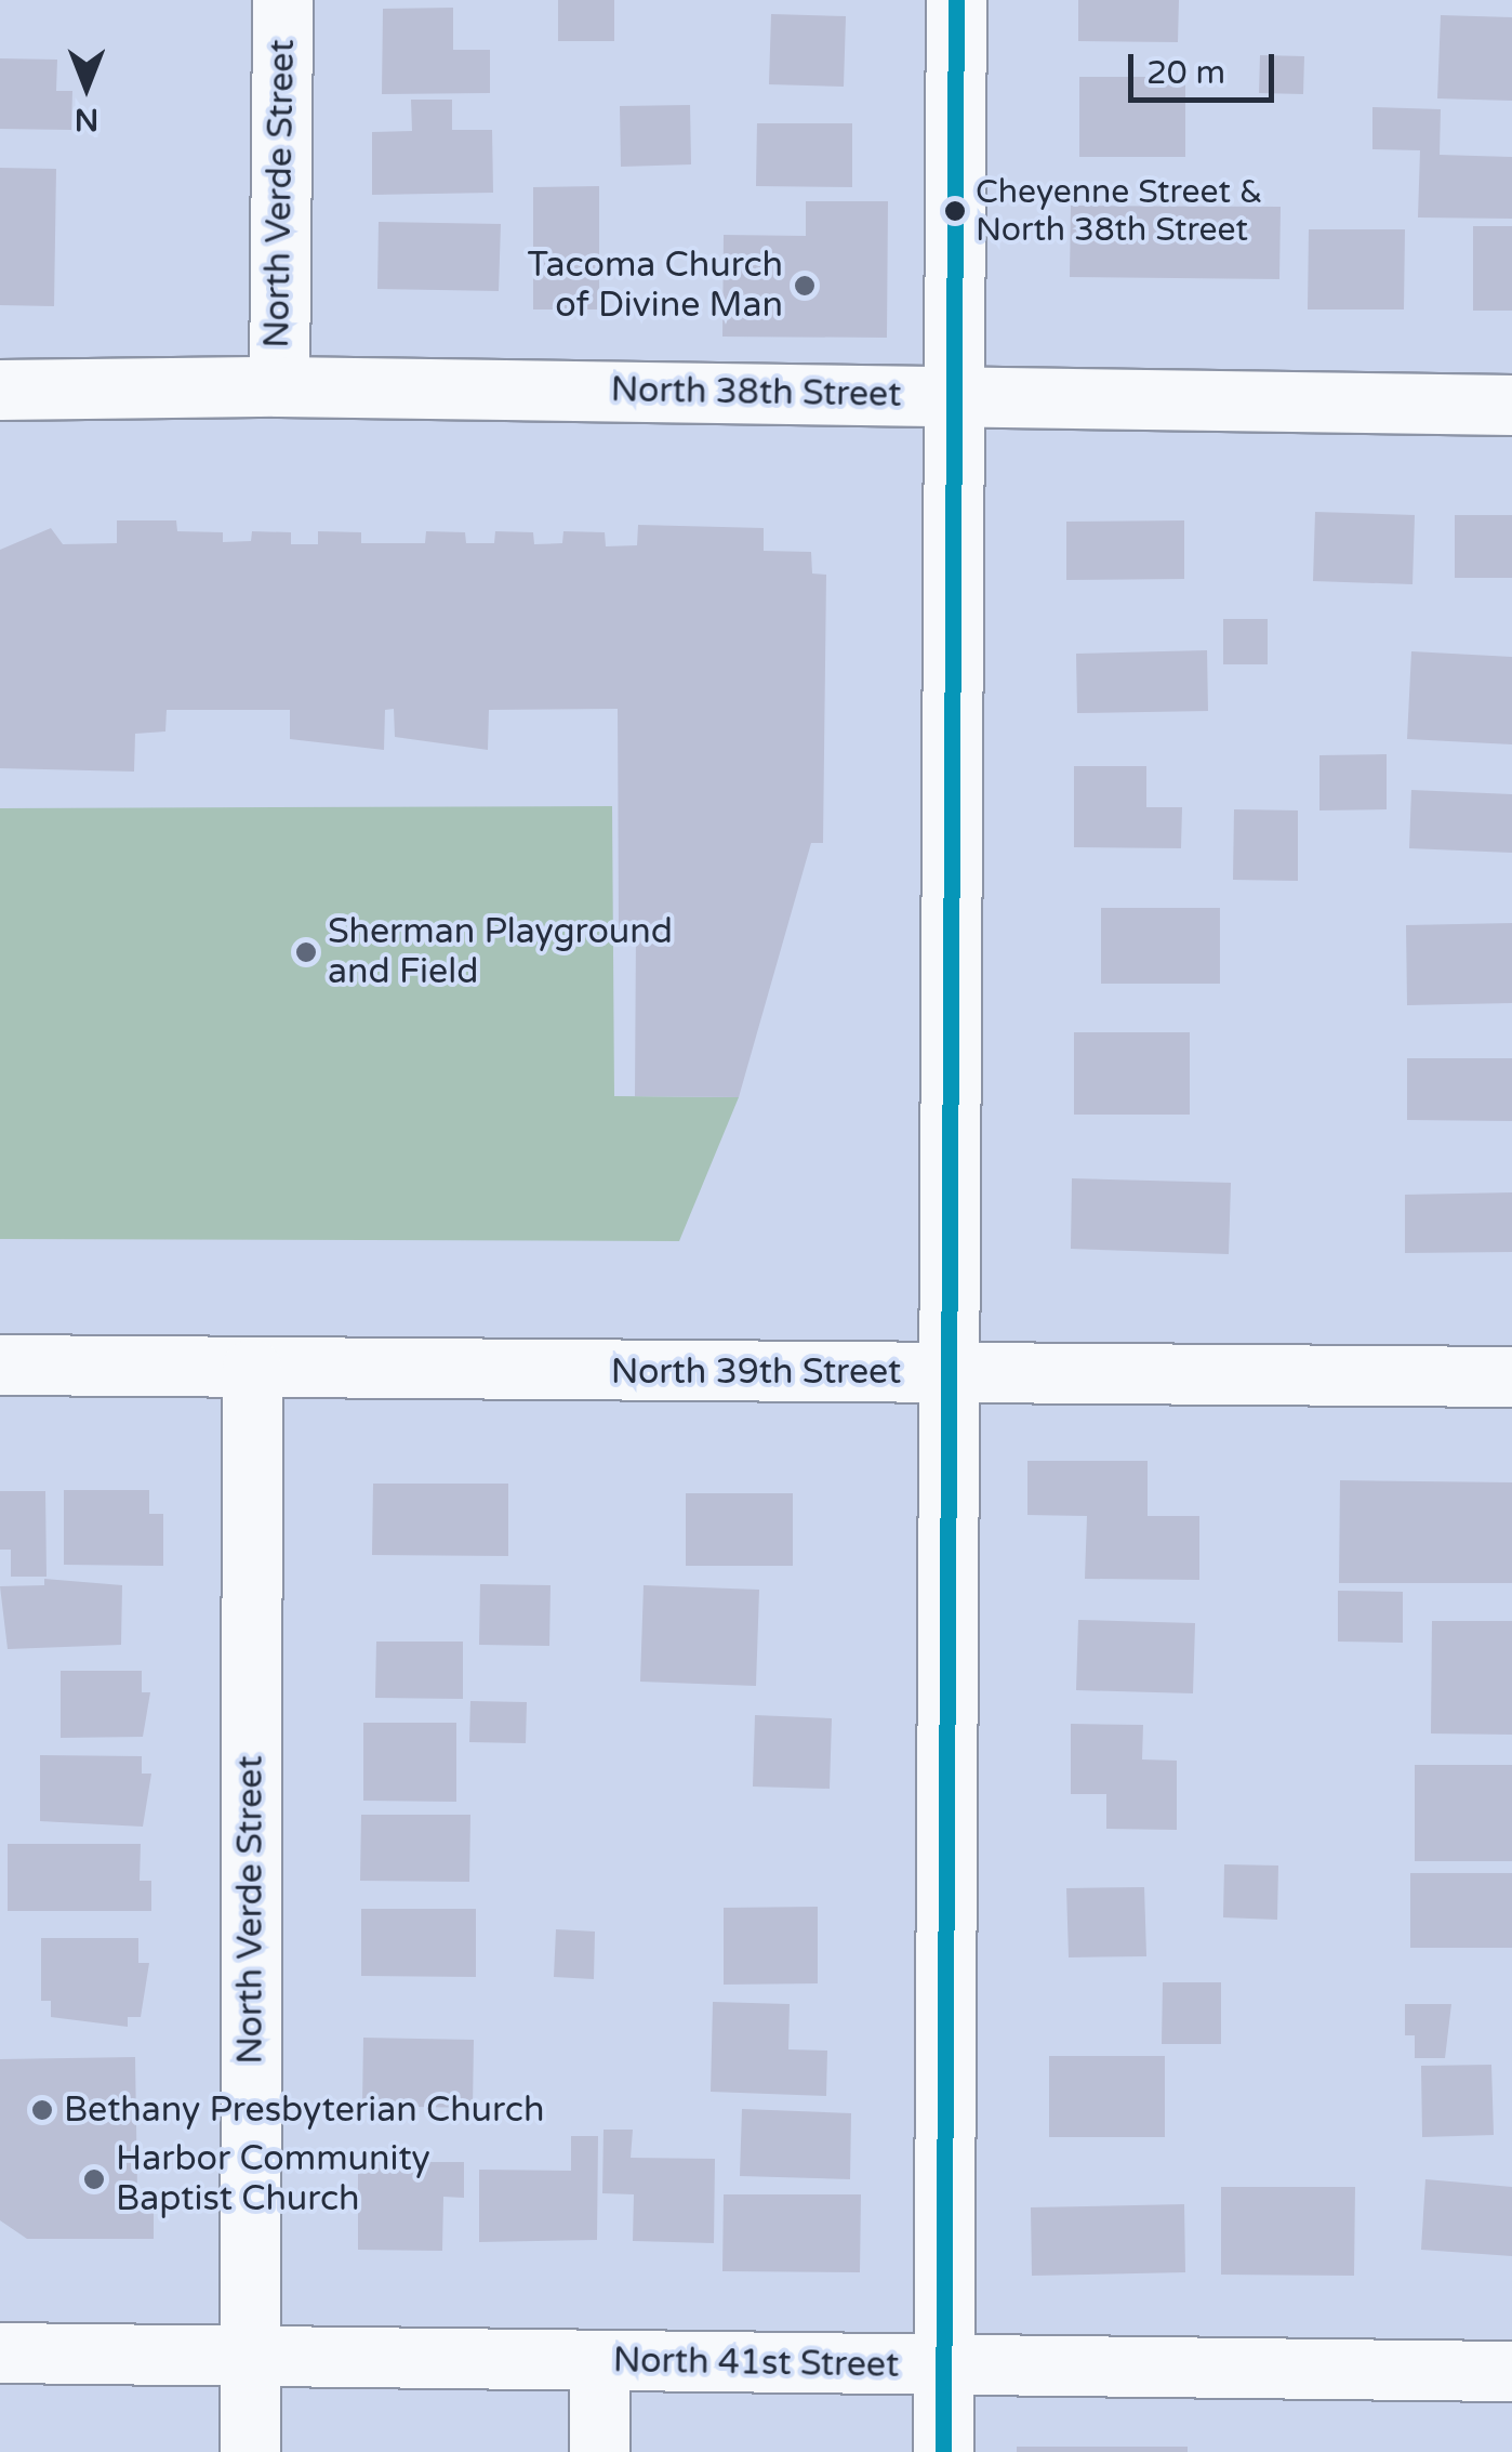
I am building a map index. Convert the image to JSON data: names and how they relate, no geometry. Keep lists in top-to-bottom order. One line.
{"streets":{"street":["North Verde Street","North 38th Street","North 39th Street","North 41st Street"]},"crossings":[["North Verde Street","North 38th Street"],["North Verde Street","North 39th Street"],["North Verde Street","North 41st Street"]],"places":["Cheyenne Street & North 38th Street","Tacoma Church of Divine Man","Sherman Playground and Field","Bethany Presbyterian Church","Harbor Community Baptist Church"],"scale_bar":"20 m","north":"bottom"}
